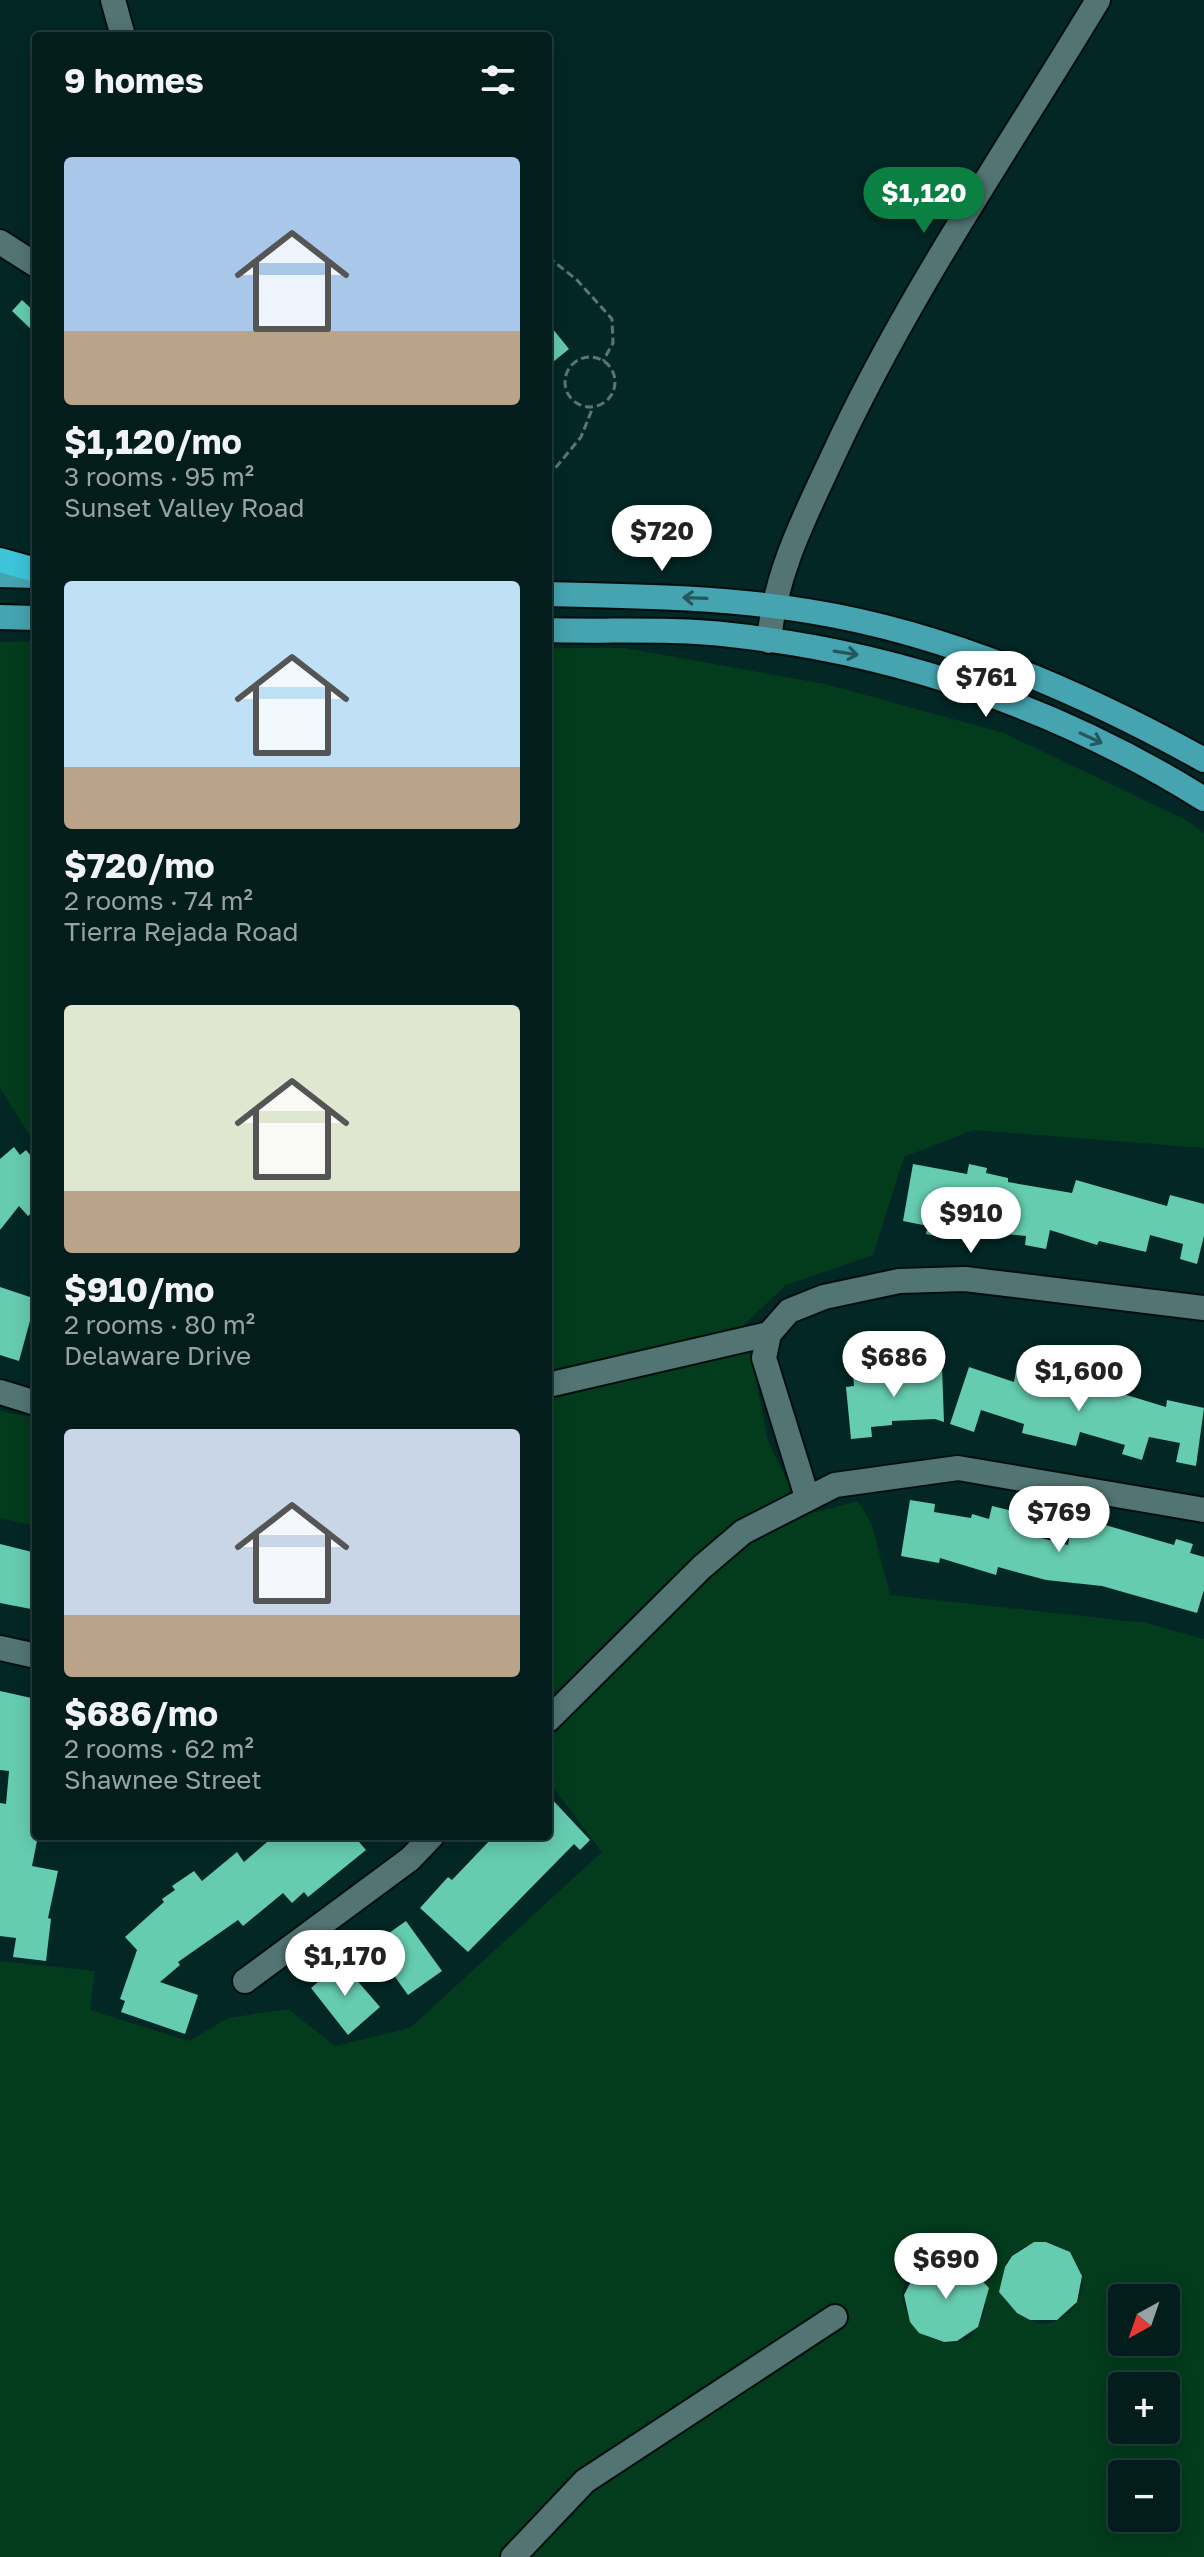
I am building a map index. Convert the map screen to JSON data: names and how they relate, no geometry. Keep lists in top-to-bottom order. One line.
{"north":"bottom left","page":{"heading":"9 homes","list":[{"name":"$1,120/mo","note":"3 rooms · 95 m² · Sunset Valley Road"},{"name":"$720/mo","note":"2 rooms · 74 m² · Tierra Rejada Road"},{"name":"$910/mo","note":"2 rooms · 80 m² · Delaware Drive"},{"name":"$686/mo","note":"2 rooms · 62 m² · Shawnee Street"}],"price":["$1,120","$720","$761","$910","$686","$1,600","$769","$1,170","$690"],"map_buttons":["+","−"]}}
